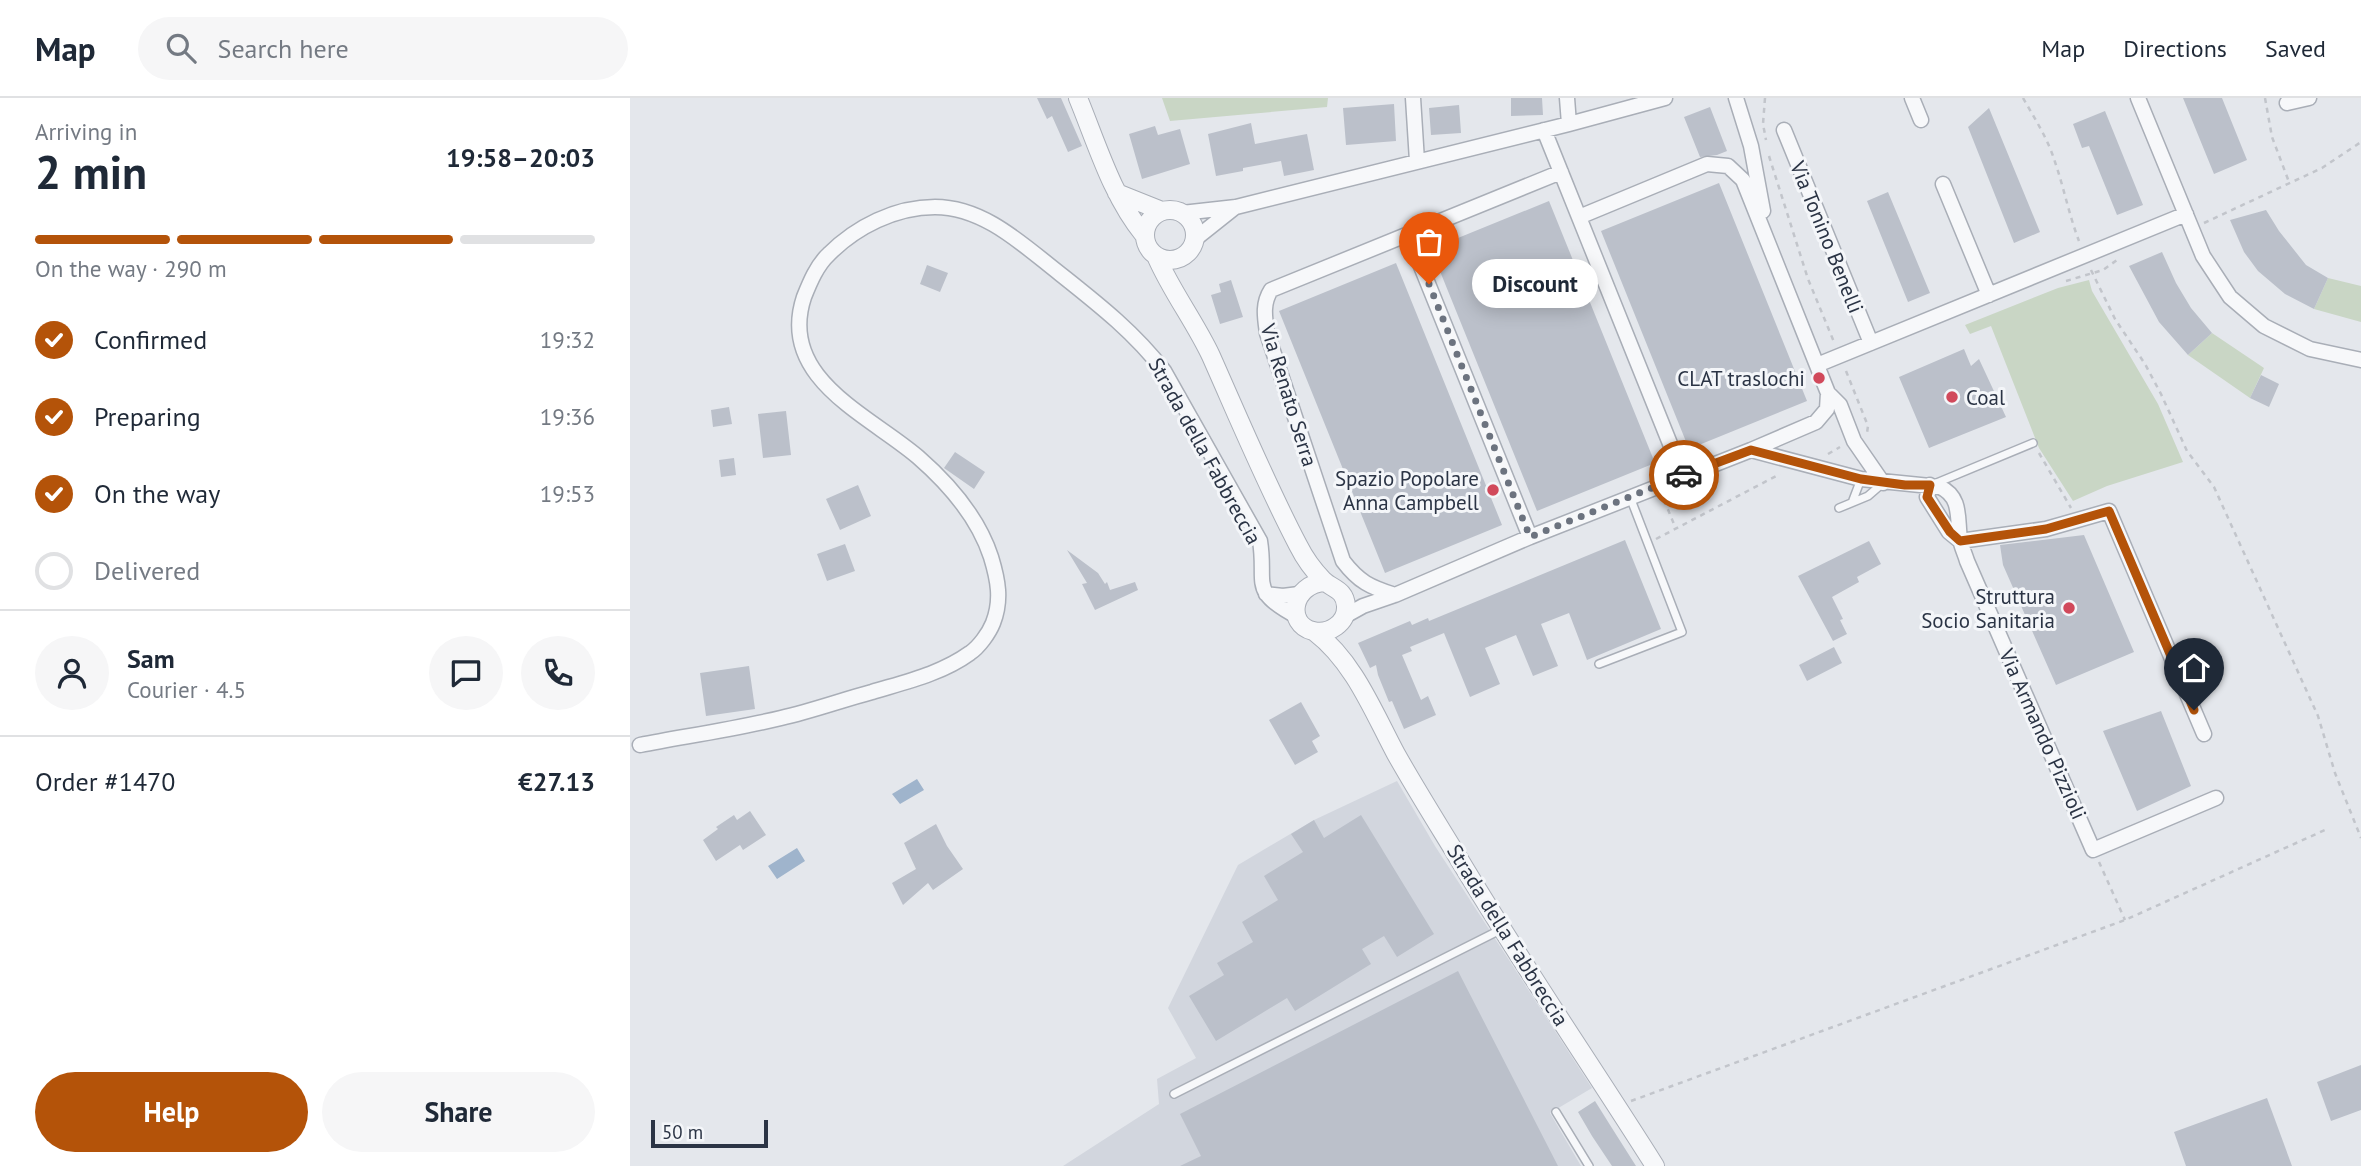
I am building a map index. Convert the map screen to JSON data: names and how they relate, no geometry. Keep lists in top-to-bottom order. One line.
{"streets":{"street":["Via Tonino Benelli","Via Renato Serra","Strada della Fabbreccia","Via Armando Pizzioli"]},"places":["Discount","CLAT traslochi","Coal","Spazio Popolare Anna Campbell","Struttura Socio Sanitaria"],"scale_bar":"50 m","page":{"header":"Map","search":"Search here","nav":["Map","Directions","Saved"],"heading":["2 min","Arriving in","19:58–20:03"],"panel":["Sam","Courier · 4.5","Order #1470","€27.13"],"bar":"On the way · 290 m","bubble":"Discount","list":[["Confirmed","19:32"],["Preparing","19:36"],["On the way","19:53"],"Delivered"],"buttons":["Help","Share"],"scale":"50 m"}}
